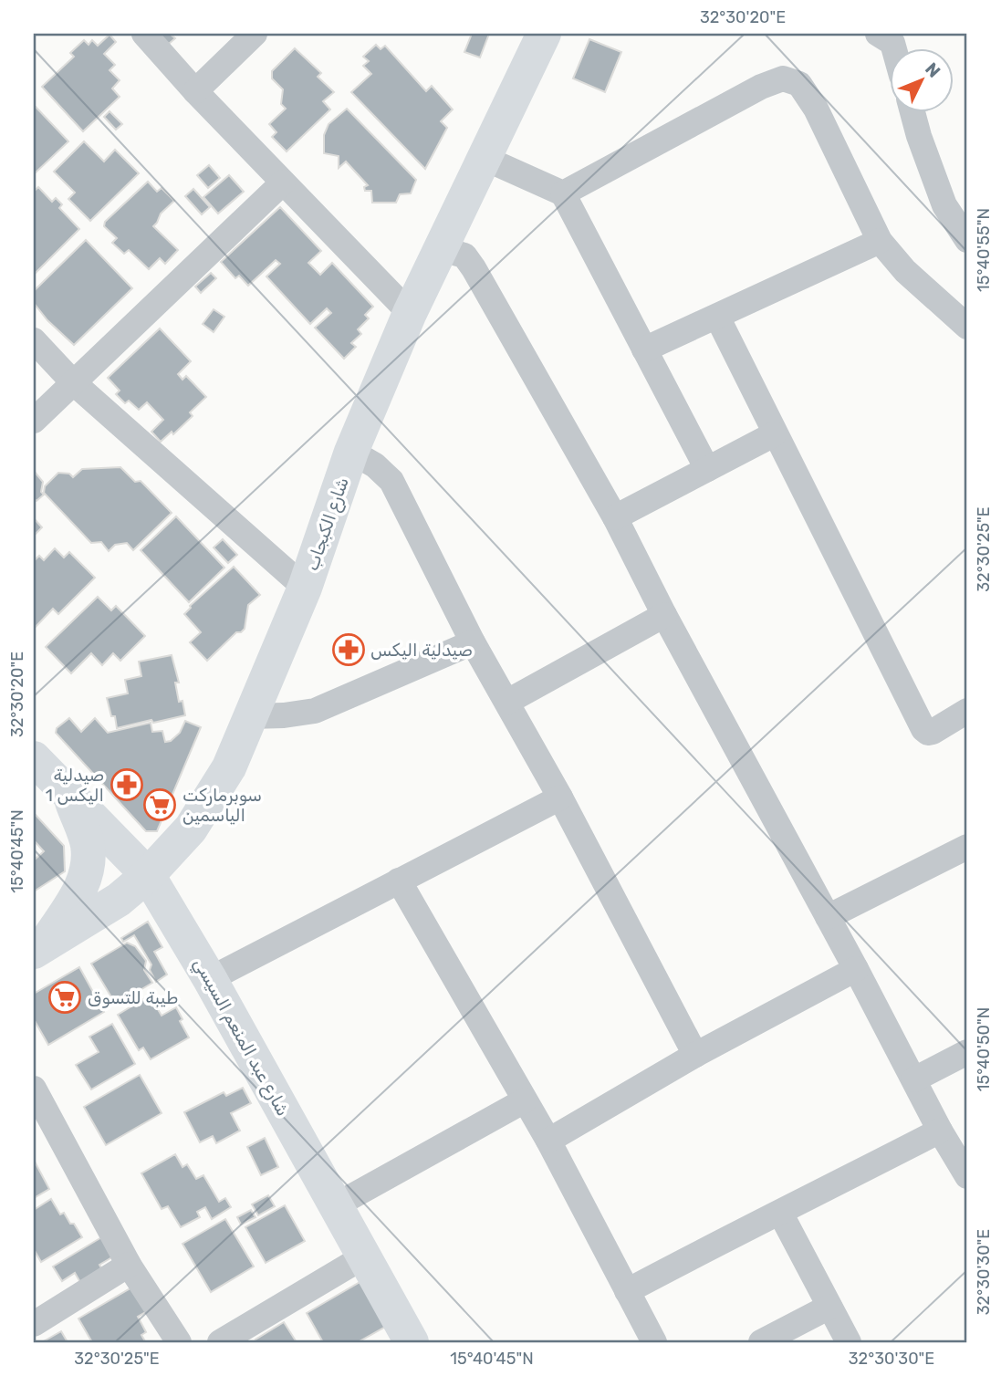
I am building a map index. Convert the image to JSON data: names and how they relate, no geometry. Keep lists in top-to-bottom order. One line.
{"streets":{"main road":["شارع الكبجاب","شارع عبد المنعم السيسي"]},"crossings":[["شارع الكبجاب","شارع عبد المنعم السيسي"]],"places":{"pharmacy":["صيدلية اليكس","صيدلية اليكس 1"],"supermarket":["سوبرماركت الياسمين","طيبة للتسوق"]},"north":"top right","coordinates":["32°30'20\"E","15°40'55\"N","32°30'25\"E","15°40'45\"N","15°40'50\"N","32°30'30\"E"]}
